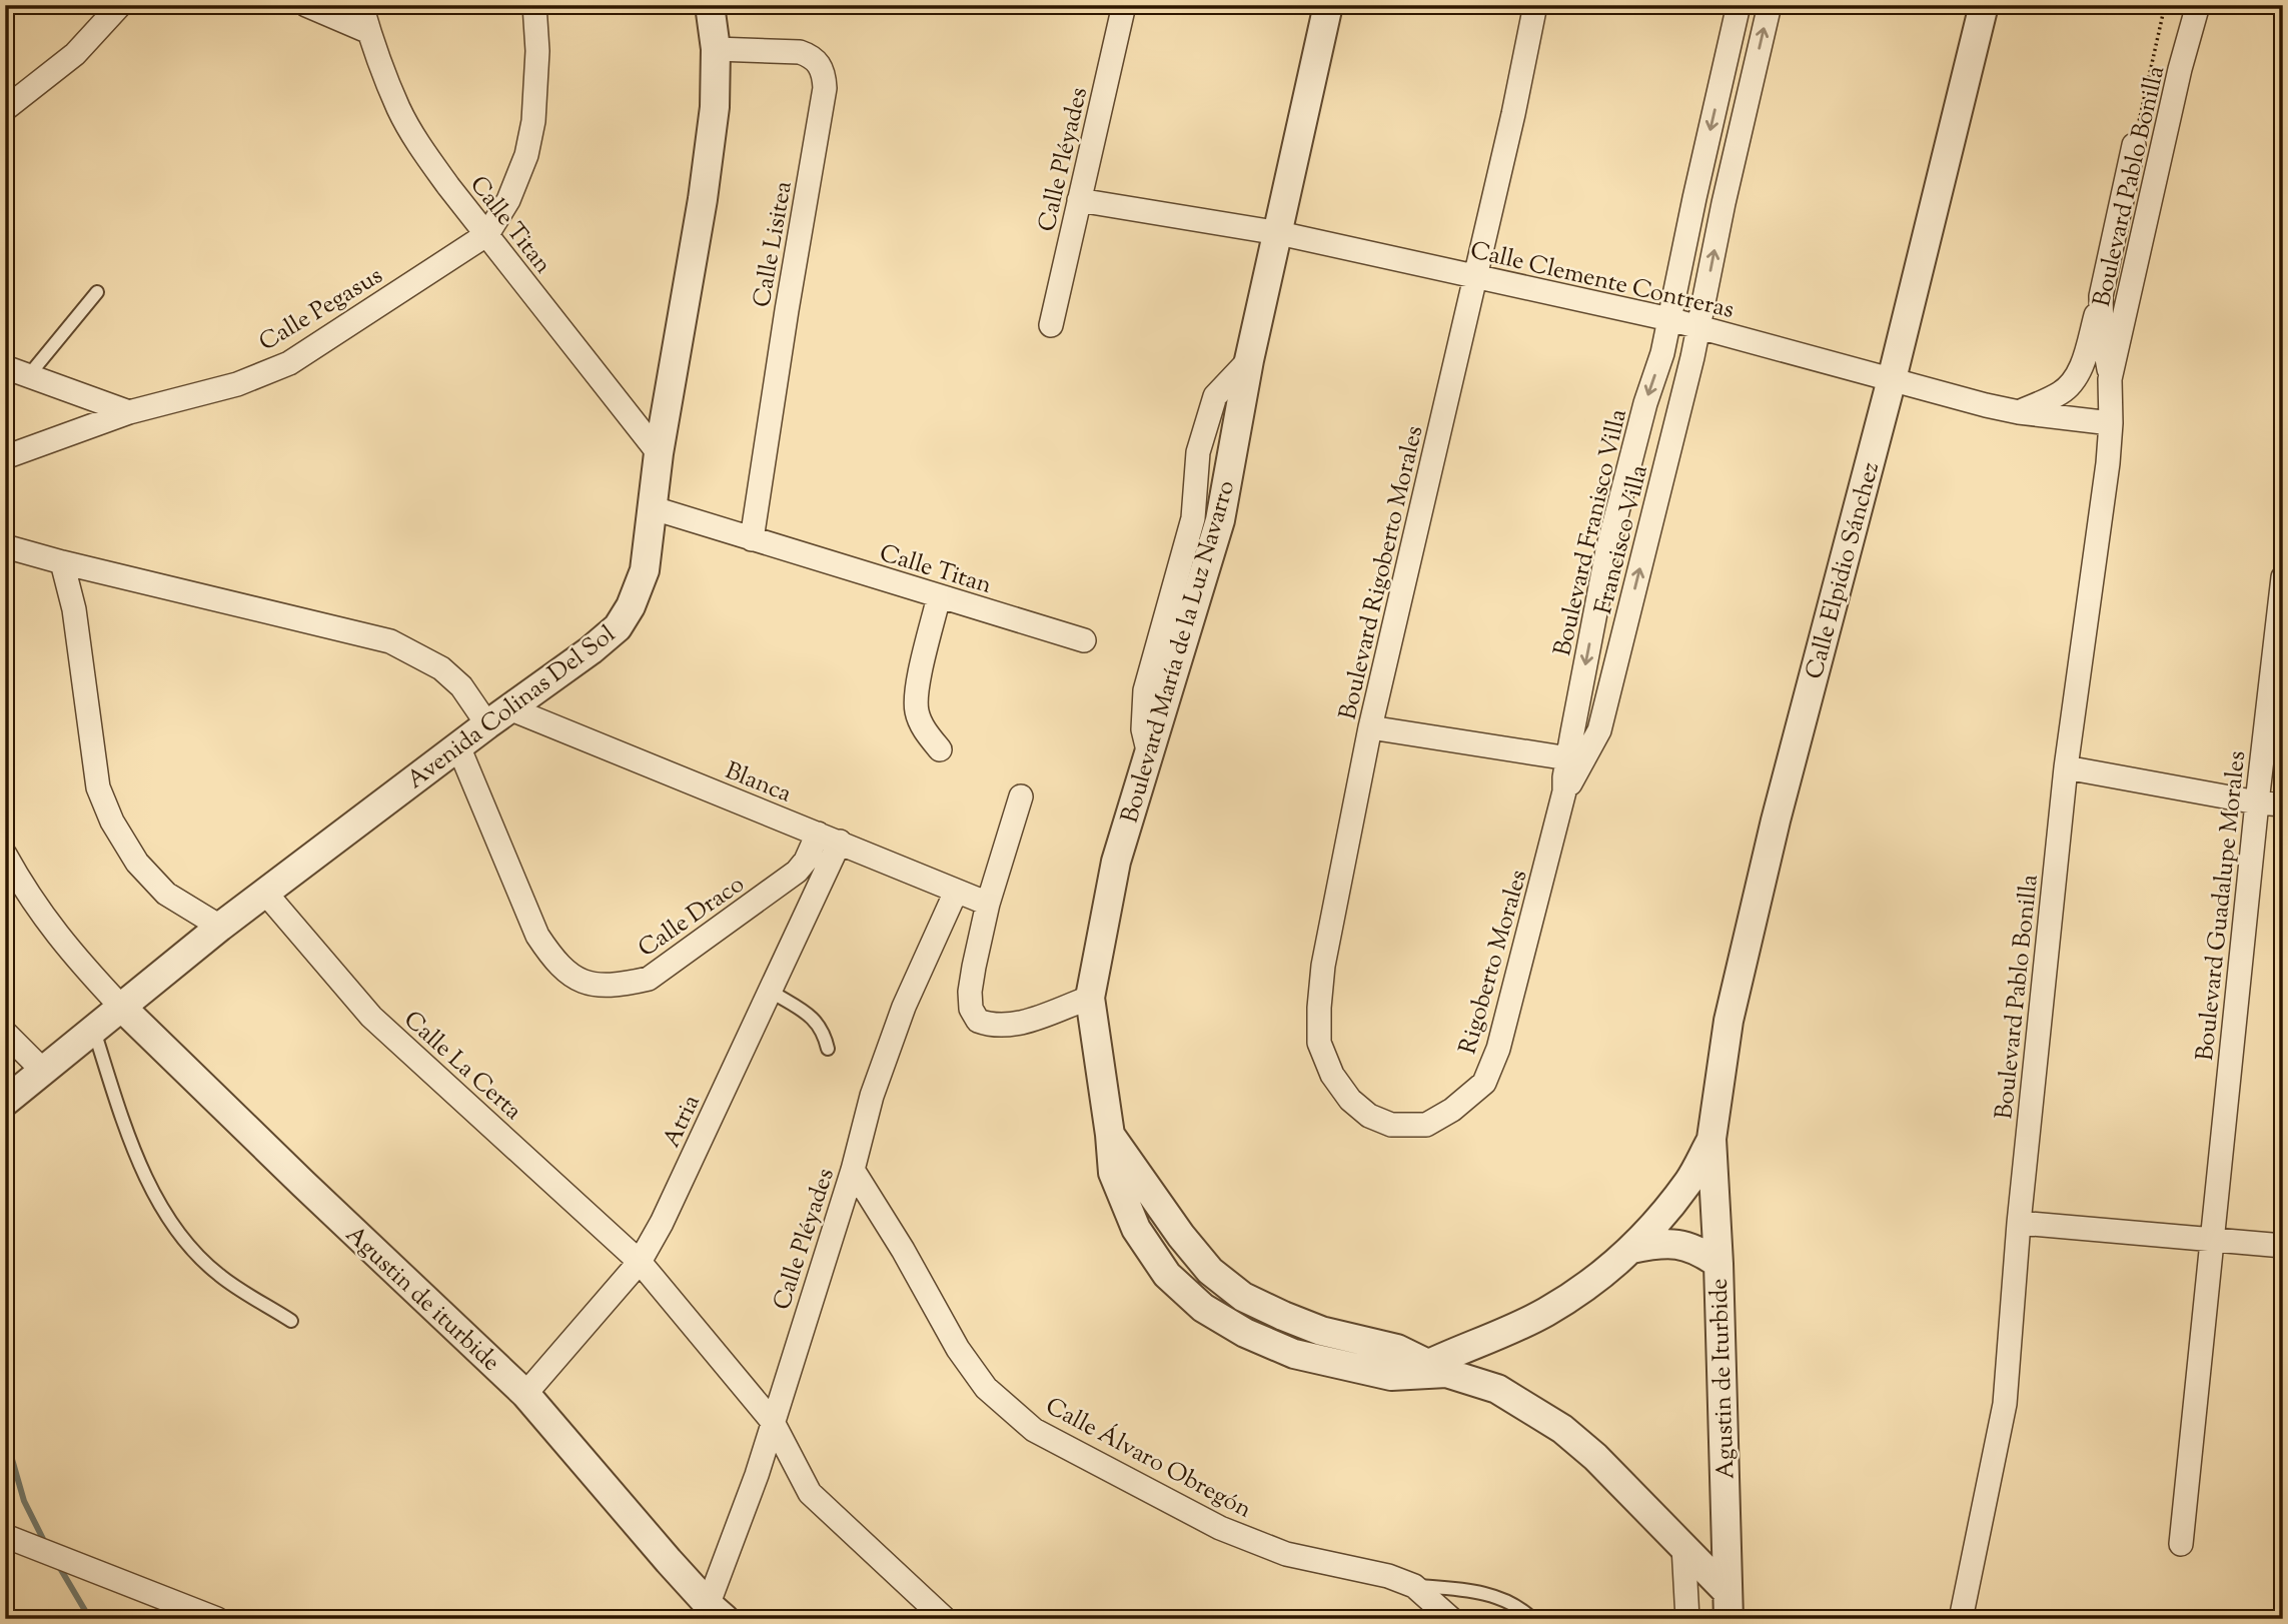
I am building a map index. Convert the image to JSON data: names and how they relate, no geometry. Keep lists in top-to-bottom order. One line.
{"streets":{"street":["Calle Pléyades","Boulevard Pablo Bonilla","Calle Titan","Calle Lisitea","Calle Clemente Contreras","Calle Pegasus","Boulevard Franisco Villa","Francisco Villa","Calle Elpidio Sánchez","Boulevard Rigoberto Morales","Boulevard María de la Luz Navarro","Avenida Colinas Del Sol","Blanca","Boulevard Guadalupe Morales","Calle Draco","Rigoberto Morales","Calle La Certa","Atria","Agustin de iturbide","Agustin de Iturbide","Calle Álvaro Obregón"]},"crossings":[["Calle Pléyades","Calle Clemente Contreras"],["Calle Pléyades","Blanca"],["Calle Pléyades","Agustin de iturbide"],["Calle Pléyades","Calle Álvaro Obregón"],["Boulevard Pablo Bonilla","Calle Clemente Contreras"],["Calle Titan","Calle Lisitea"],["Calle Titan","Calle Pegasus"],["Calle Titan","Avenida Colinas Del Sol"],["Calle Lisitea","Avenida Colinas Del Sol"],["Calle Clemente Contreras","Boulevard Franisco Villa"],["Calle Clemente Contreras","Francisco Villa"],["Calle Clemente Contreras","Calle Elpidio Sánchez"],["Calle Clemente Contreras","Boulevard Rigoberto Morales"],["Calle Clemente Contreras","Boulevard María de la Luz Navarro"],["Boulevard Franisco Villa","Francisco Villa"],["Boulevard Franisco Villa","Rigoberto Morales"],["Francisco Villa","Rigoberto Morales"],["Calle Elpidio Sánchez","Agustin de Iturbide"],["Boulevard Rigoberto Morales","Rigoberto Morales"],["Boulevard María de la Luz Navarro","Agustin de Iturbide"],["Avenida Colinas Del Sol","Blanca"],["Avenida Colinas Del Sol","Calle Draco"],["Avenida Colinas Del Sol","Calle La Certa"],["Avenida Colinas Del Sol","Agustin de iturbide"],["Blanca","Calle Draco"],["Blanca","Atria"],["Calle La Certa","Atria"],["Atria","Agustin de iturbide"]],"one_way":["Boulevard Franisco Villa","Francisco Villa"]}
